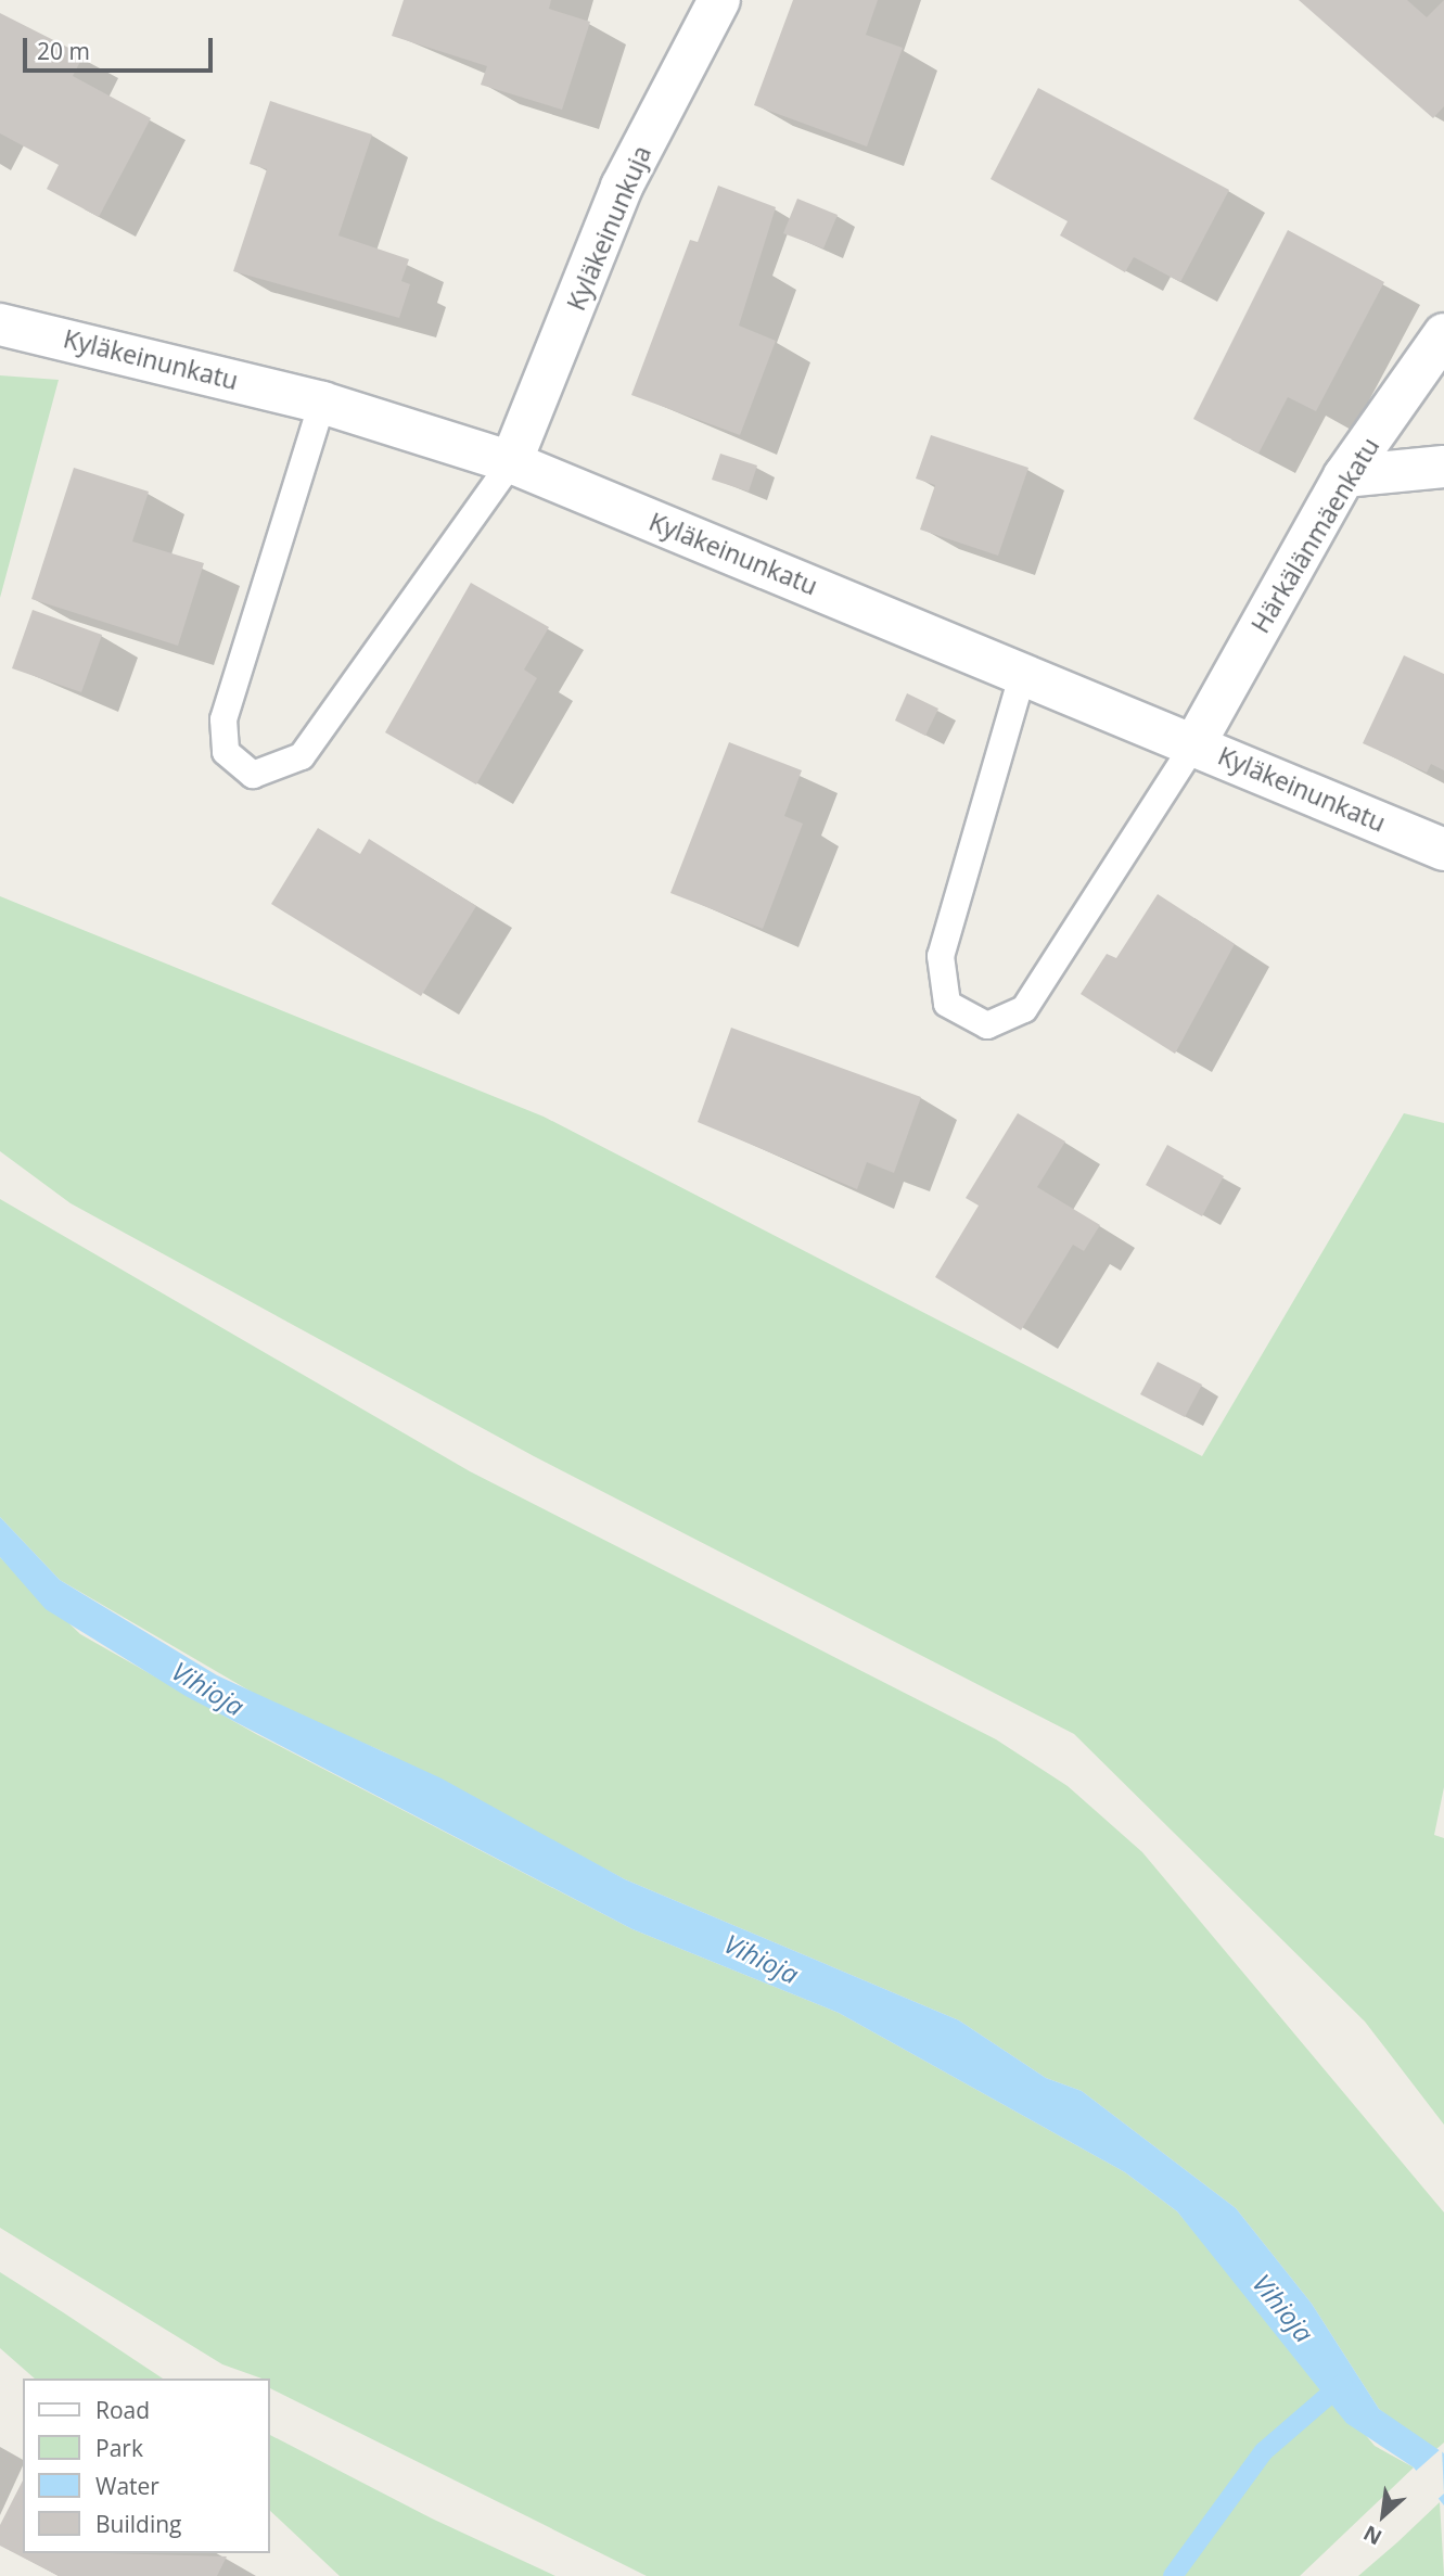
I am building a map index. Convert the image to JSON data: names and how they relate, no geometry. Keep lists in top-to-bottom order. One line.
{"streets":{"street":["Kyläkeinunkuja","Kyläkeinunkatu","Härkälänmäenkatu"]},"crossings":[["Kyläkeinunkuja","Kyläkeinunkatu"],["Kyläkeinunkatu","Härkälänmäenkatu"]],"water":["Vihioja"],"legend":["Road","Park","Water","Building"],"scale_bar":"20 m","north":"bottom left"}
